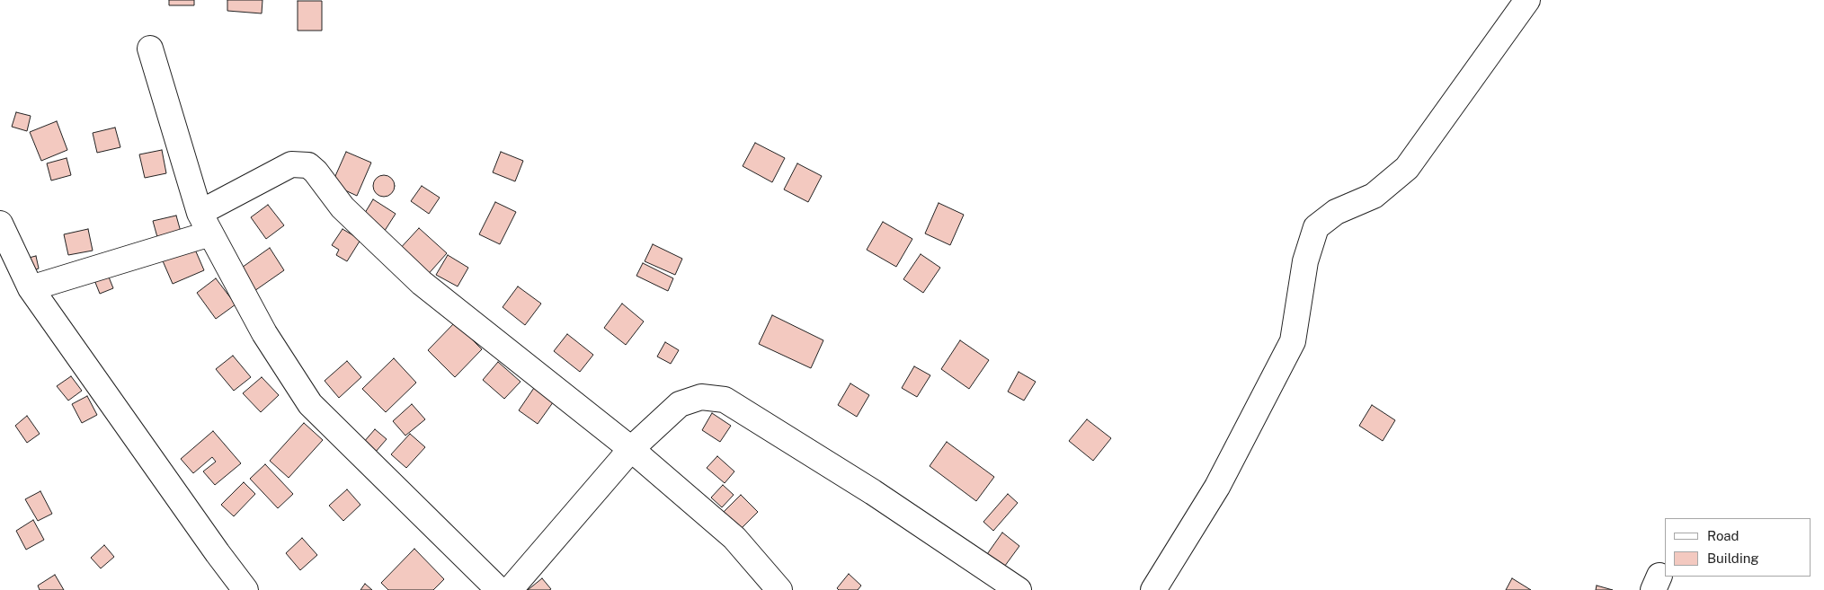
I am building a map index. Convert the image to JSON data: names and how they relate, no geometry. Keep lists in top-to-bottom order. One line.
{"legend":["Road","Building"]}
